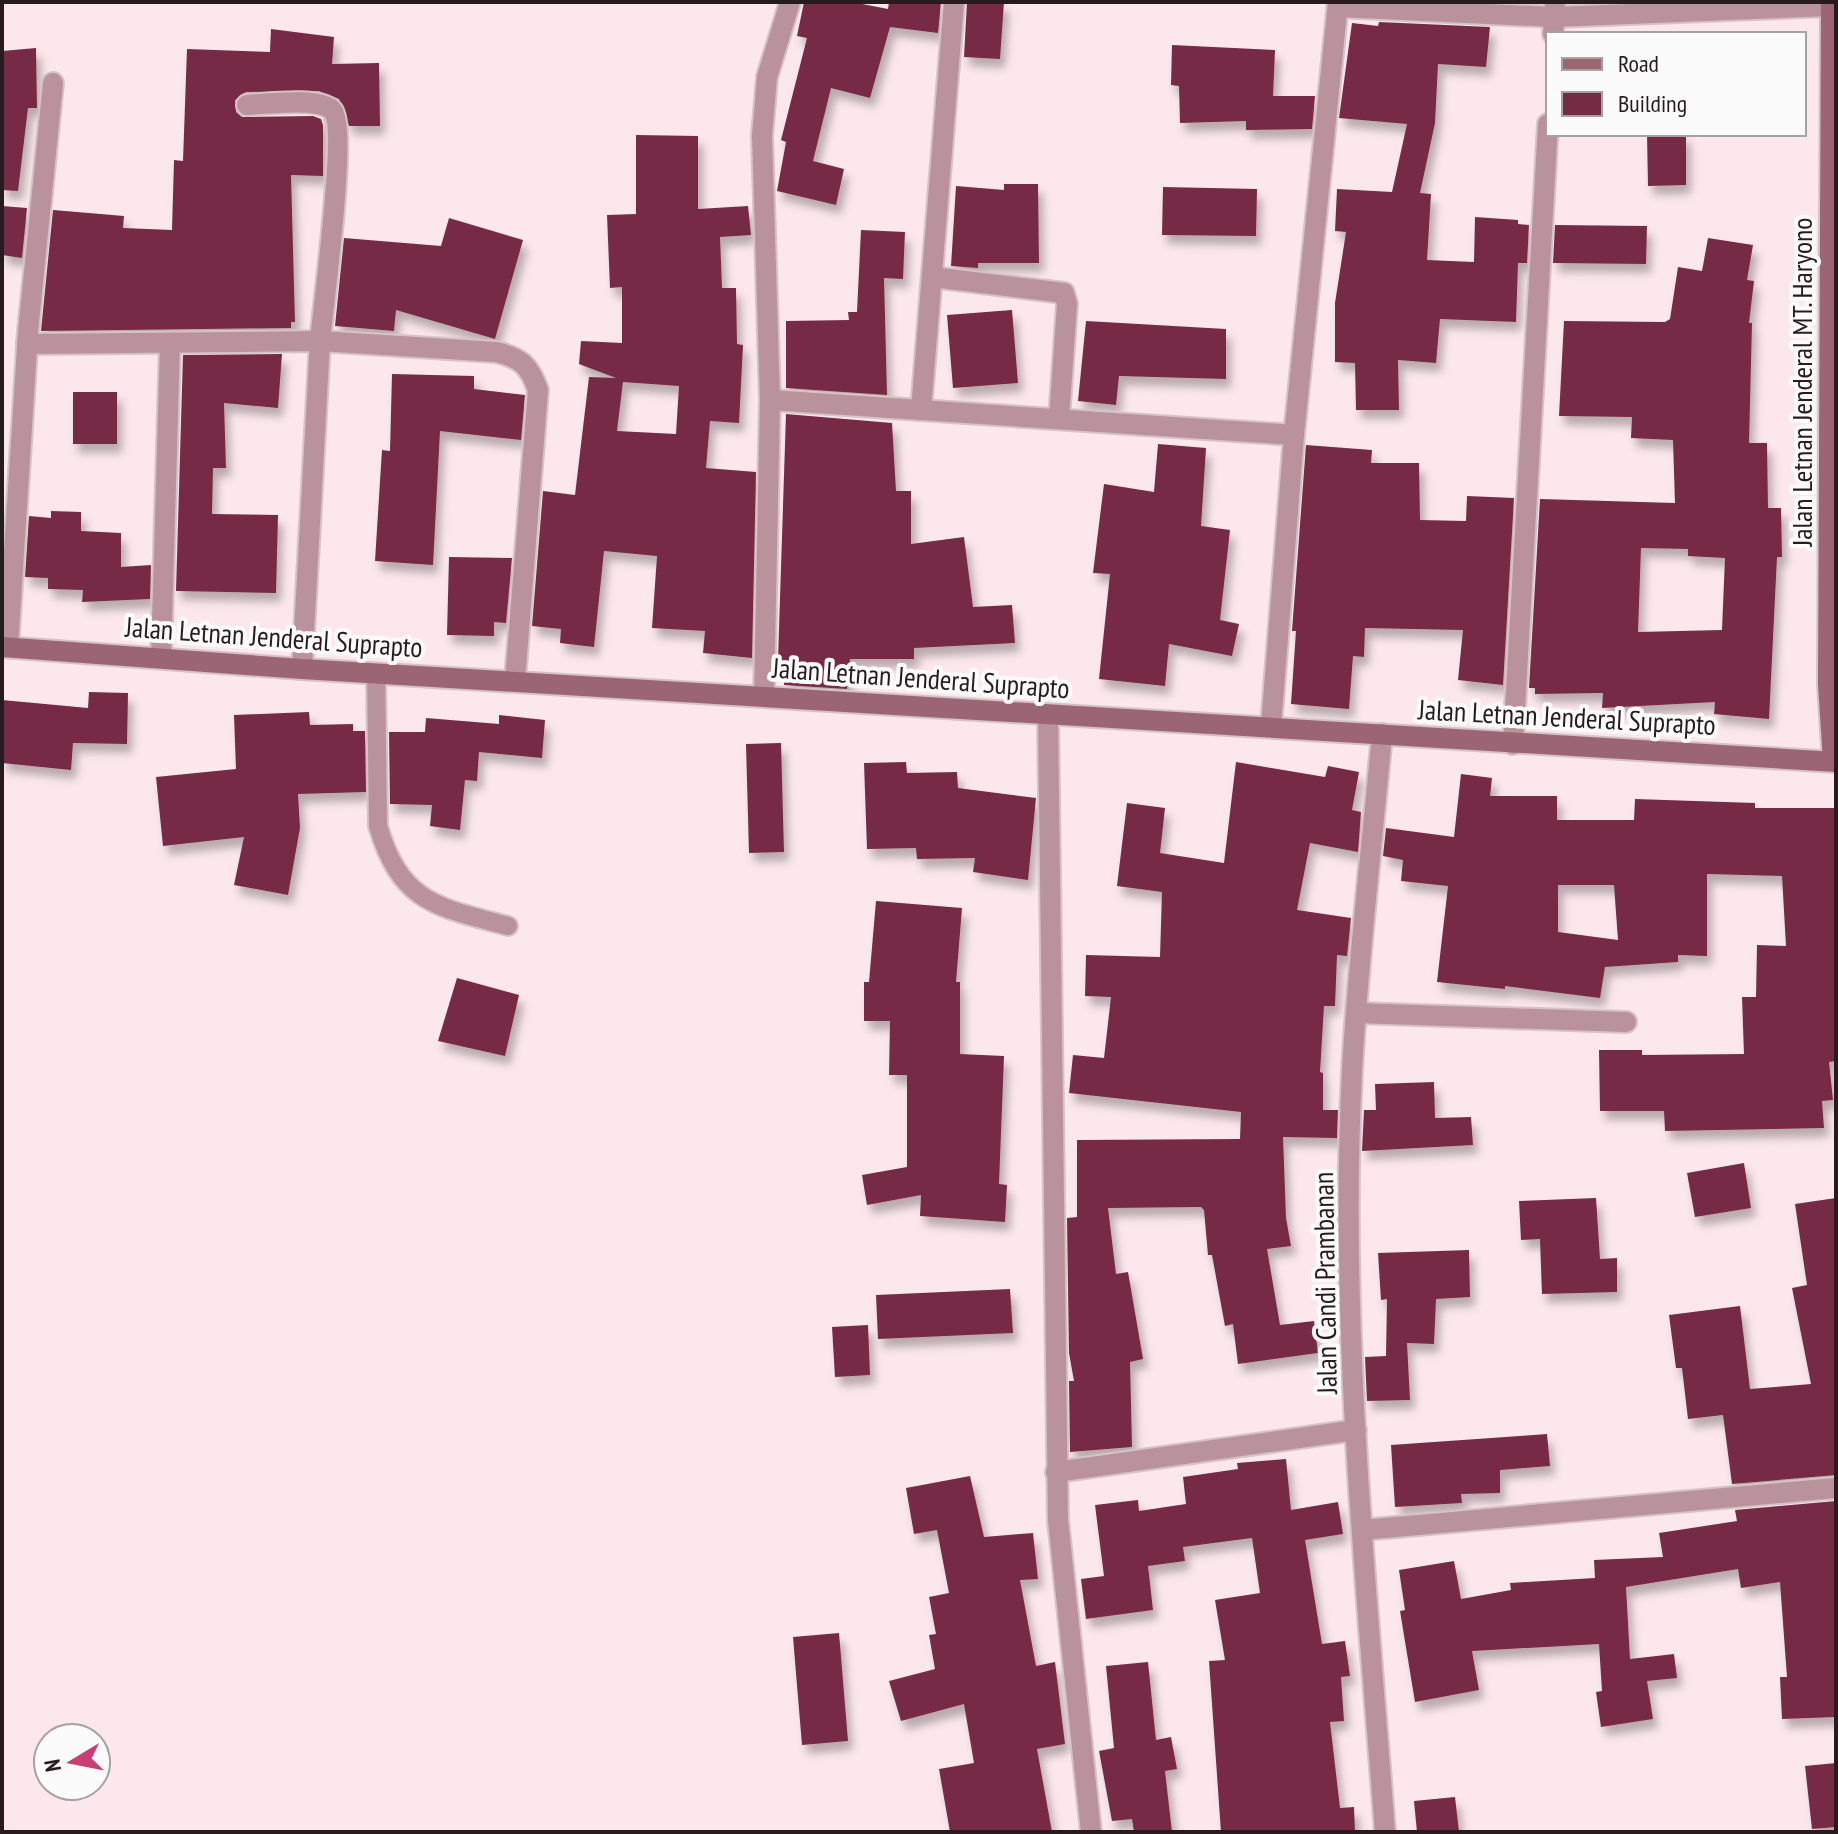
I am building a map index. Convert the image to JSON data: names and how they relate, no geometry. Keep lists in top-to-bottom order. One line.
{"streets":{"main road":["Jalan Letnan Jenderal MT. Haryono","Jalan Letnan Jenderal Suprapto"],"street":["Jalan Candi Prambanan"]},"crossings":[["Jalan Letnan Jenderal MT. Haryono","Jalan Letnan Jenderal Suprapto"],["Jalan Letnan Jenderal Suprapto","Jalan Candi Prambanan"]],"legend":["Road","Building"],"north":"left"}
